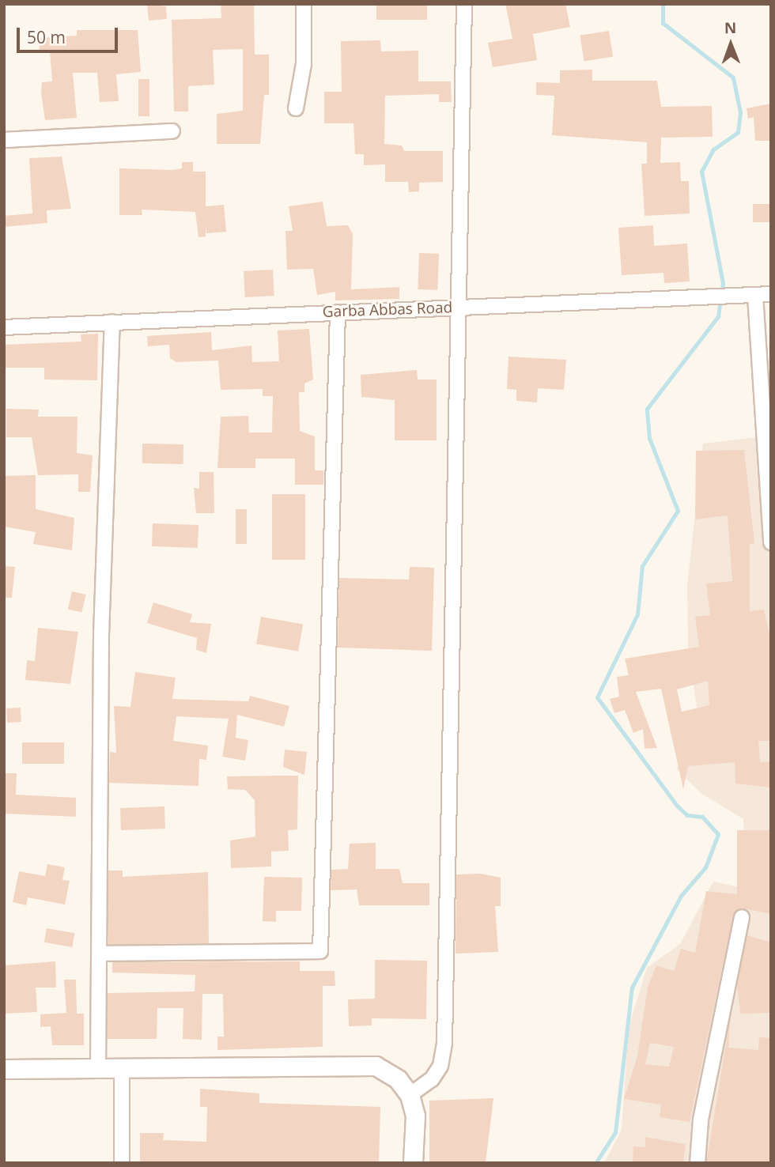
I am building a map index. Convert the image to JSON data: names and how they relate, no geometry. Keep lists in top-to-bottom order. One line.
{"streets":{"street":["Garba Abbas Road"]},"scale_bar":"50 m","north":"top"}
